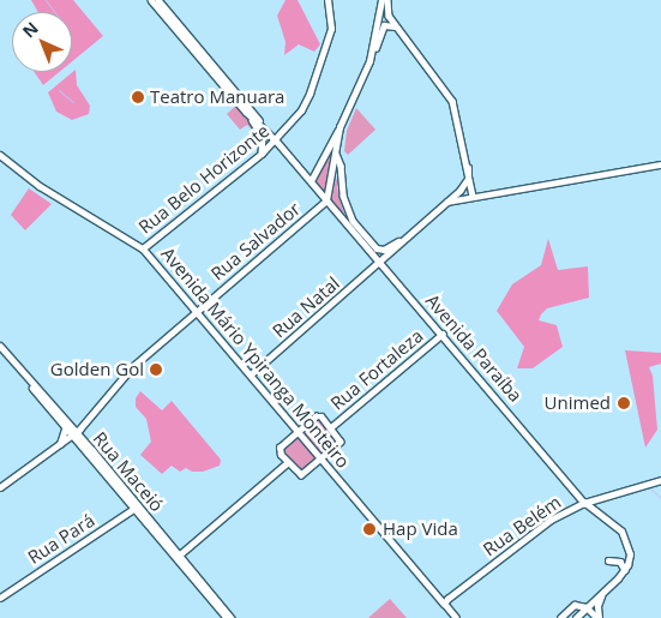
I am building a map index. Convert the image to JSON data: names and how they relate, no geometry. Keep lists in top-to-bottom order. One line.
{"streets":{"main road":["Rua Belo Horizonte","Rua Salvador","Rua Natal","Avenida Paraíba","Avenida Mário Ypiranga Monteiro","Rua Fortaleza","Rua Maceió","Rua Belém","Rua Pará"]},"crossings":[["Rua Belo Horizonte","Avenida Paraíba"],["Rua Belo Horizonte","Avenida Mário Ypiranga Monteiro"],["Rua Salvador","Avenida Paraíba"],["Rua Salvador","Avenida Mário Ypiranga Monteiro"],["Rua Salvador","Rua Maceió"],["Rua Natal","Avenida Paraíba"],["Rua Natal","Avenida Mário Ypiranga Monteiro"],["Avenida Paraíba","Rua Fortaleza"],["Avenida Paraíba","Rua Belém"],["Avenida Mário Ypiranga Monteiro","Rua Fortaleza"],["Avenida Mário Ypiranga Monteiro","Rua Belém"],["Rua Maceió","Rua Pará"]],"places":["Teatro Manuara","Golden Gol","Unimed","Hap Vida"],"north":"top left"}
